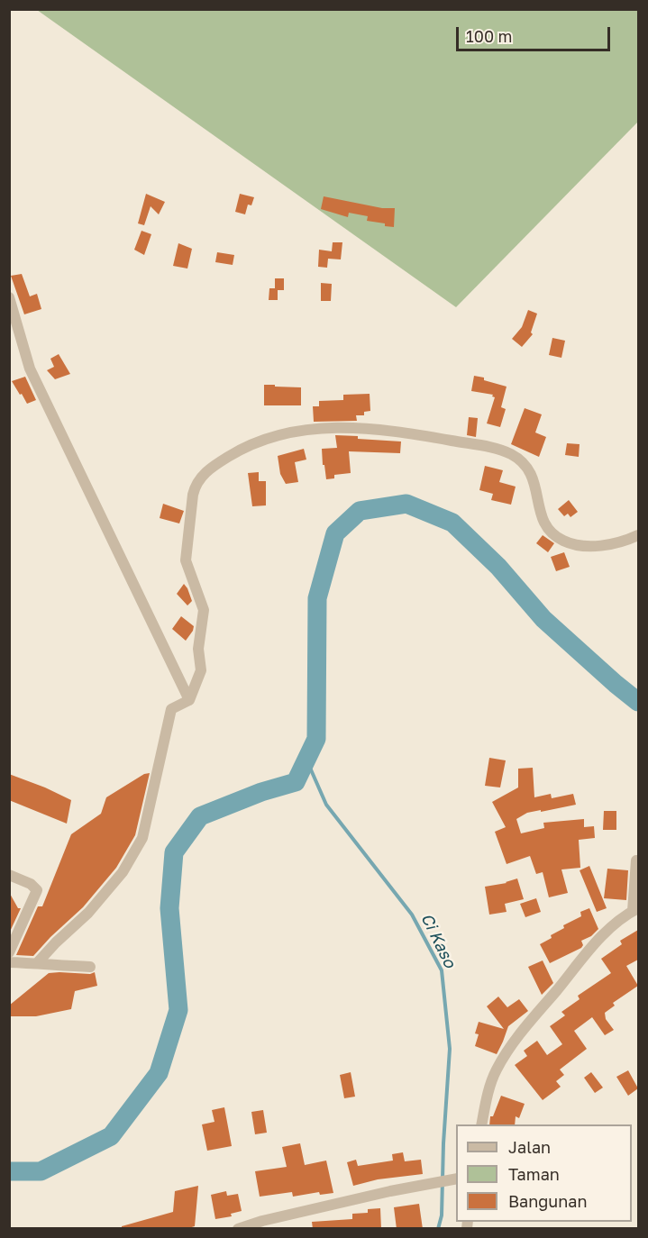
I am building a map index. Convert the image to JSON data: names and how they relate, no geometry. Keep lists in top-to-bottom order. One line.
{"water":["Ci Kaso"],"legend":["Jalan","Taman","Bangunan"],"scale_bar":"100 m"}
